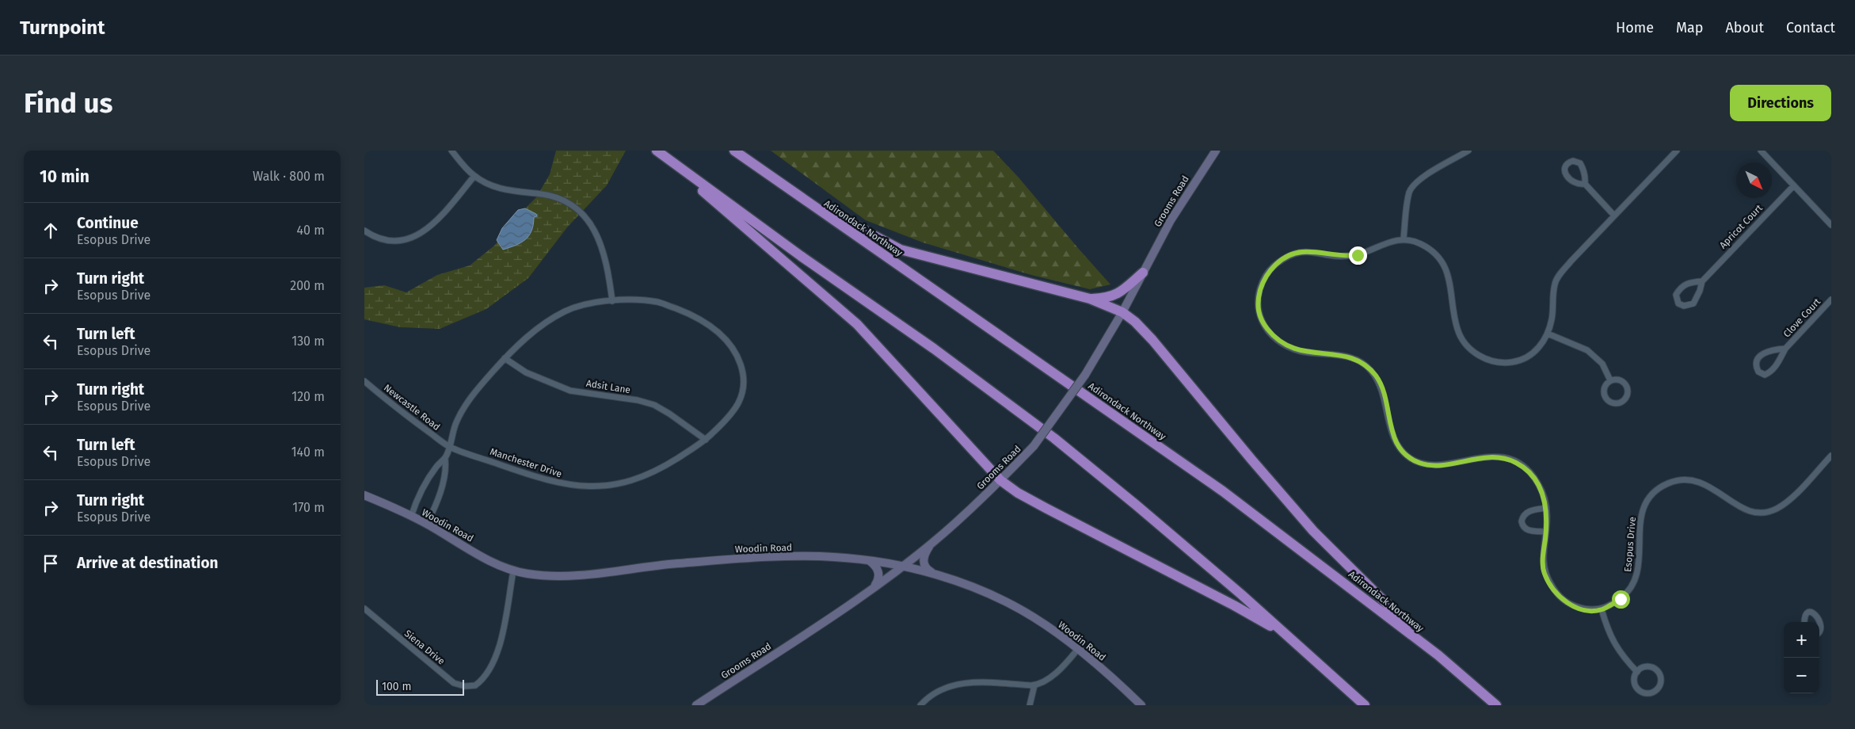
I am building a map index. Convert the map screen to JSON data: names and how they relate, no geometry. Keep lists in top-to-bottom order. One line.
{"streets":{"highway":["Adirondack Northway"],"street":["Grooms Road","Apricot Court","Clove Court","Adsit Lane","Newcastle Road","Manchester Drive","Woodin Road","Esopus Drive","Siena Drive"]},"crossings":[["Grooms Road","Woodin Road"],["Adsit Lane","Manchester Drive"],["Newcastle Road","Manchester Drive"],["Manchester Drive","Woodin Road"],["Woodin Road","Siena Drive"]],"scale_bar":"100 m","north":"bottom right","page":{"header":"Turnpoint","nav":["Home","Map","About","Contact"],"buttons":"Directions","title":"Find us","heading":["10 min","Walk · 800 m"],"list":[["Continue","Esopus Drive","40 m"],["Turn right","Esopus Drive","200 m"],["Turn left","Esopus Drive","130 m"],["Turn right","Esopus Drive","120 m"],["Turn left","Esopus Drive","140 m"],["Turn right","Esopus Drive","170 m"],"Arrive at destination"],"map_buttons":["+","−"],"scale":"100 m"}}
